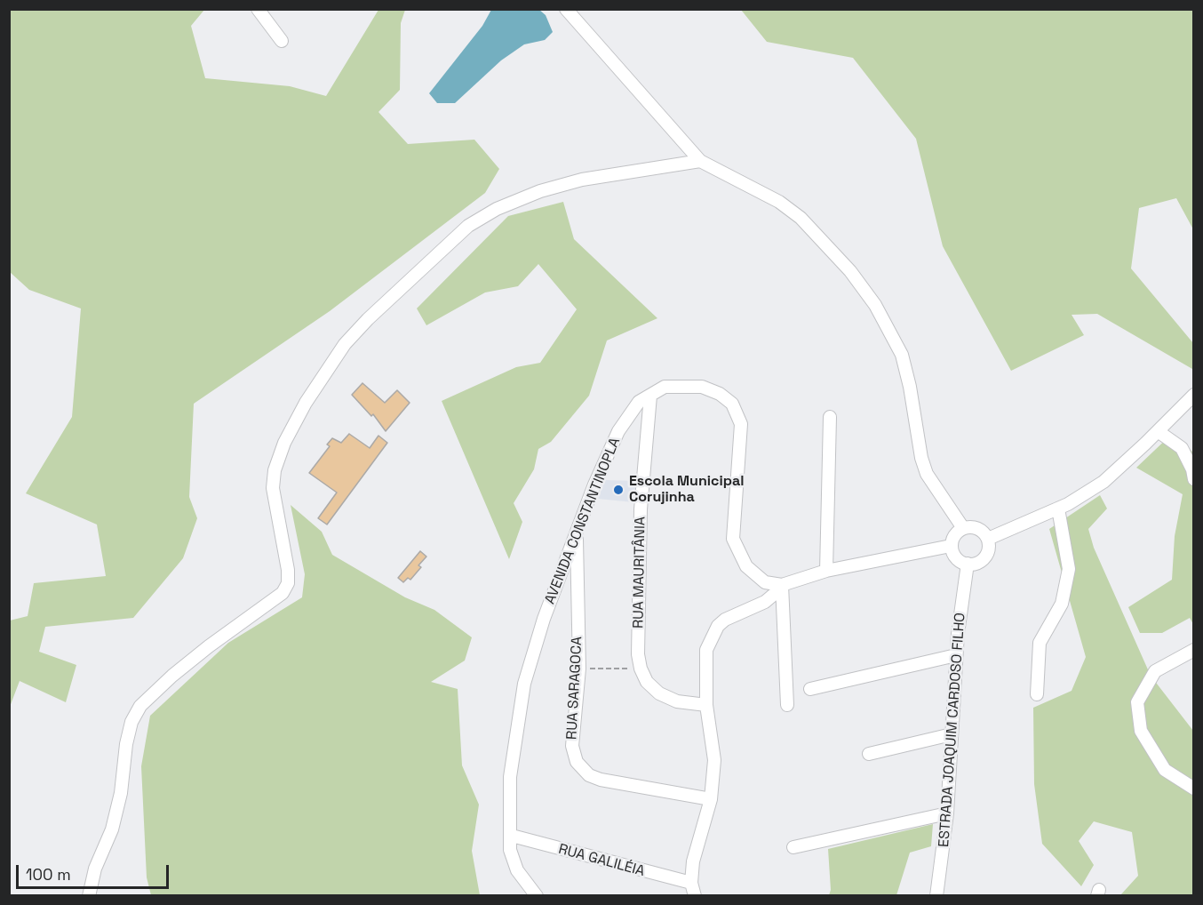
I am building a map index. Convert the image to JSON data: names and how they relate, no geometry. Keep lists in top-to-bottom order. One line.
{"streets":{"street":["AVENIDA CONSTANTINOPLA","RUA MAURITÂNIA","RUA SARAGOCA","ESTRADA JOAQUIM CARDOSO FILHO","RUA GALILÉIA"]},"crossings":[["AVENIDA CONSTANTINOPLA","RUA MAURITÂNIA"],["AVENIDA CONSTANTINOPLA","RUA SARAGOCA"],["AVENIDA CONSTANTINOPLA","RUA GALILÉIA"]],"places":["Escola Municipal Corujinha"],"scale_bar":"100 m"}
